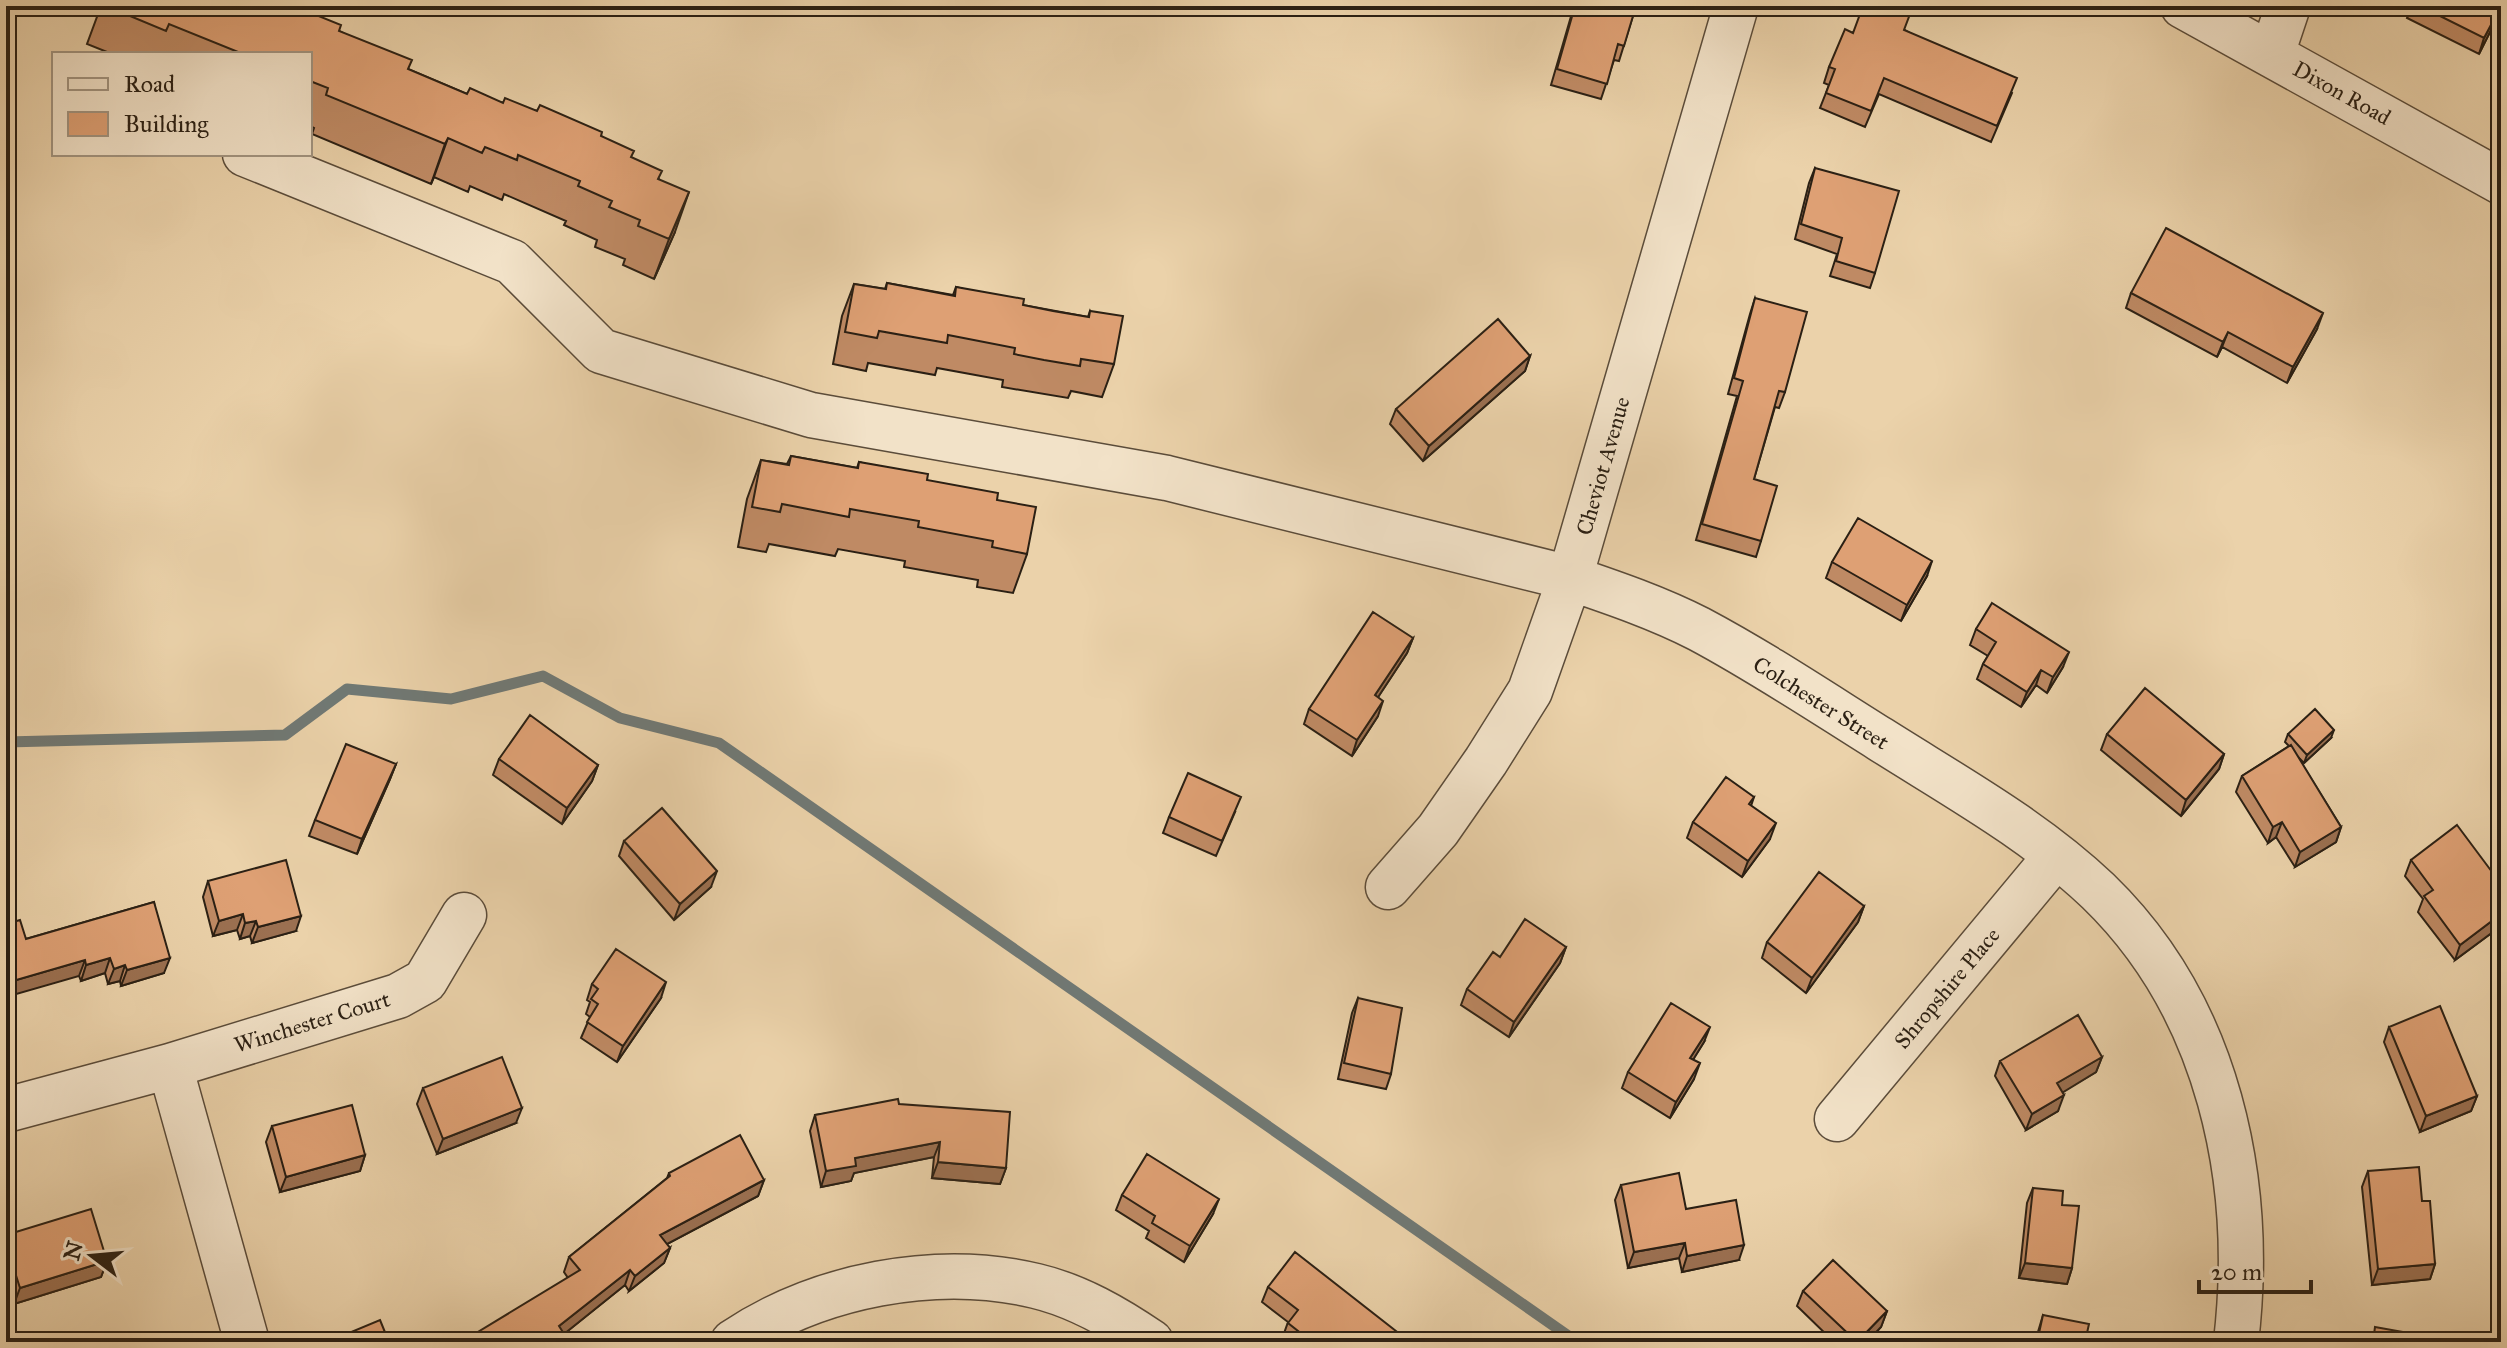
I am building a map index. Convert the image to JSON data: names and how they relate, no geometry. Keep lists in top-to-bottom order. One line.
{"streets":{"street":["Dixon Road","Cheviot Avenue","Colchester Street","Shropshire Place","Winchester Court"]},"crossings":[["Cheviot Avenue","Colchester Street"],["Colchester Street","Shropshire Place"]],"legend":["Road","Building"],"scale_bar":"20 m","north":"left"}
